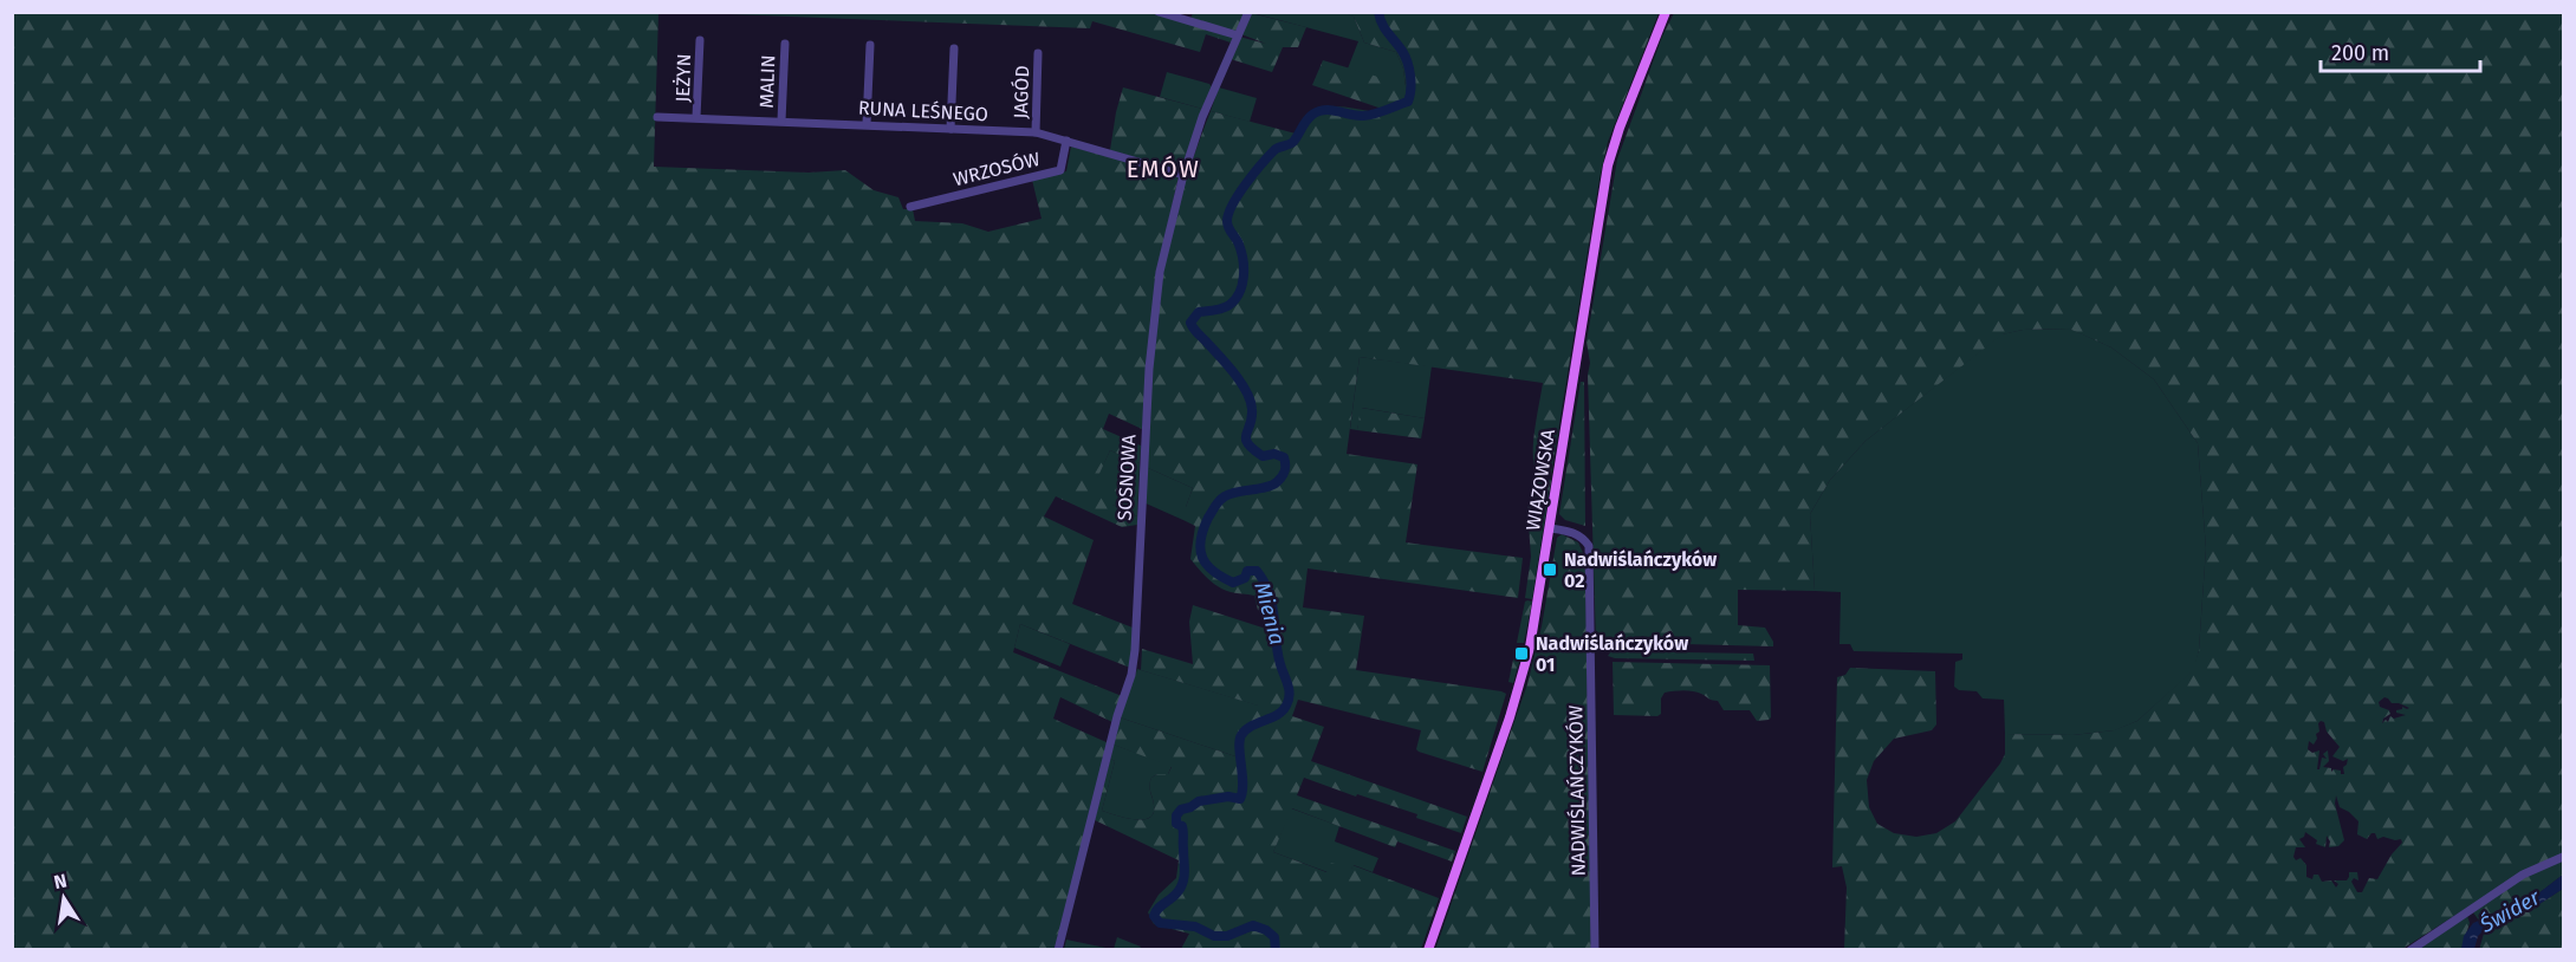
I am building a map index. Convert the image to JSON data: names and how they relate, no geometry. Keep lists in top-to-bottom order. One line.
{"streets":{"main road":["WIĄZOWSKA"],"street":["JEŻYN","MALIN","JAGÓD","RUNA LEŚNEGO","WRZOSÓW","SOSNOWA","NADWIŚLAŃCZYKÓW"]},"crossings":[["JEŻYN","RUNA LEŚNEGO"],["MALIN","RUNA LEŚNEGO"],["JAGÓD","RUNA LEŚNEGO"],["RUNA LEŚNEGO","WRZOSÓW"],["RUNA LEŚNEGO","SOSNOWA"],["WIĄZOWSKA","NADWIŚLAŃCZYKÓW"]],"districts":["EMÓW"],"water":["Mienia","Świder"],"places":{"transit":["Nadwiślańczyków 02","Nadwiślańczyków 01"]},"scale_bar":"200 m","north":"top"}
